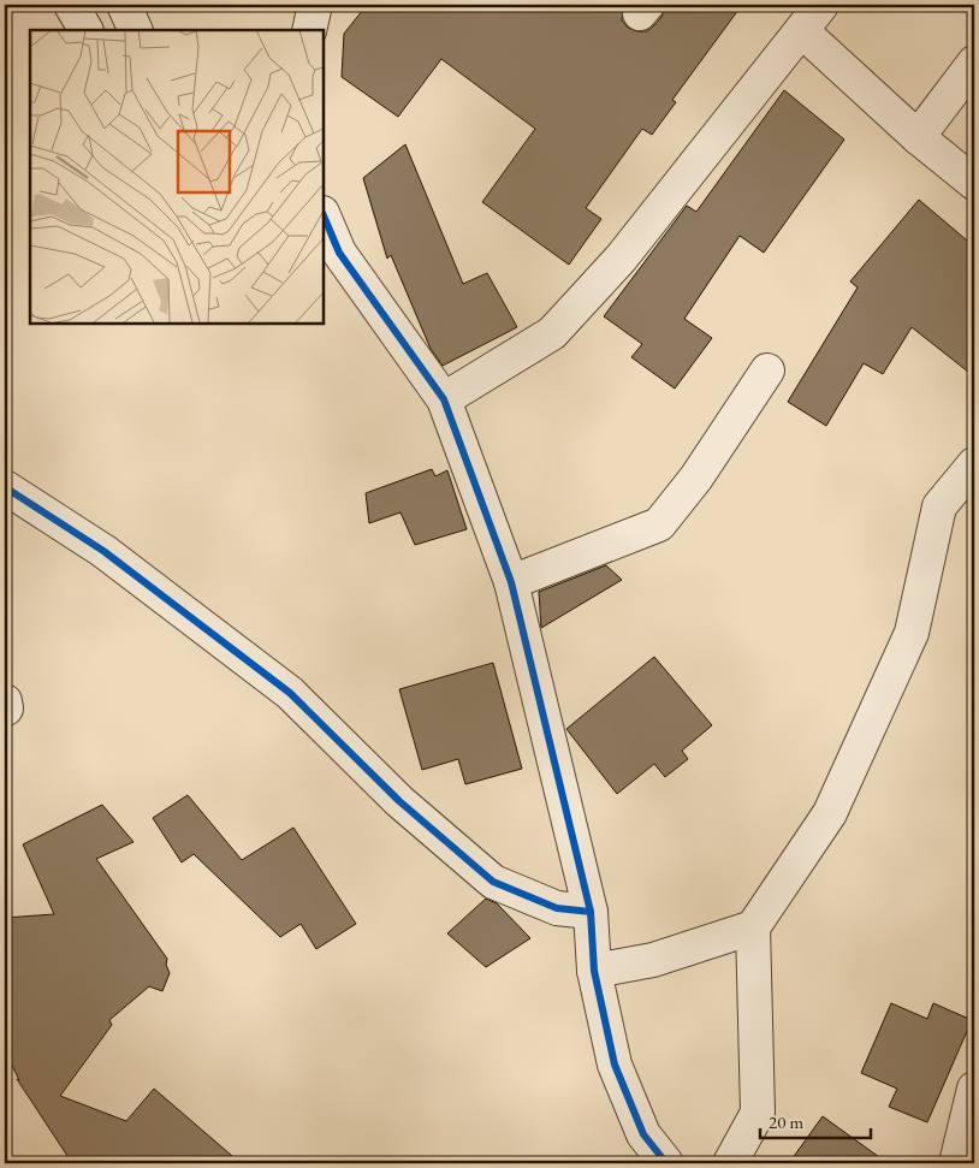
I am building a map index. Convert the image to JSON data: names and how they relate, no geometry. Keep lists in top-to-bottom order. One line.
{"scale_bar":"20 m"}
